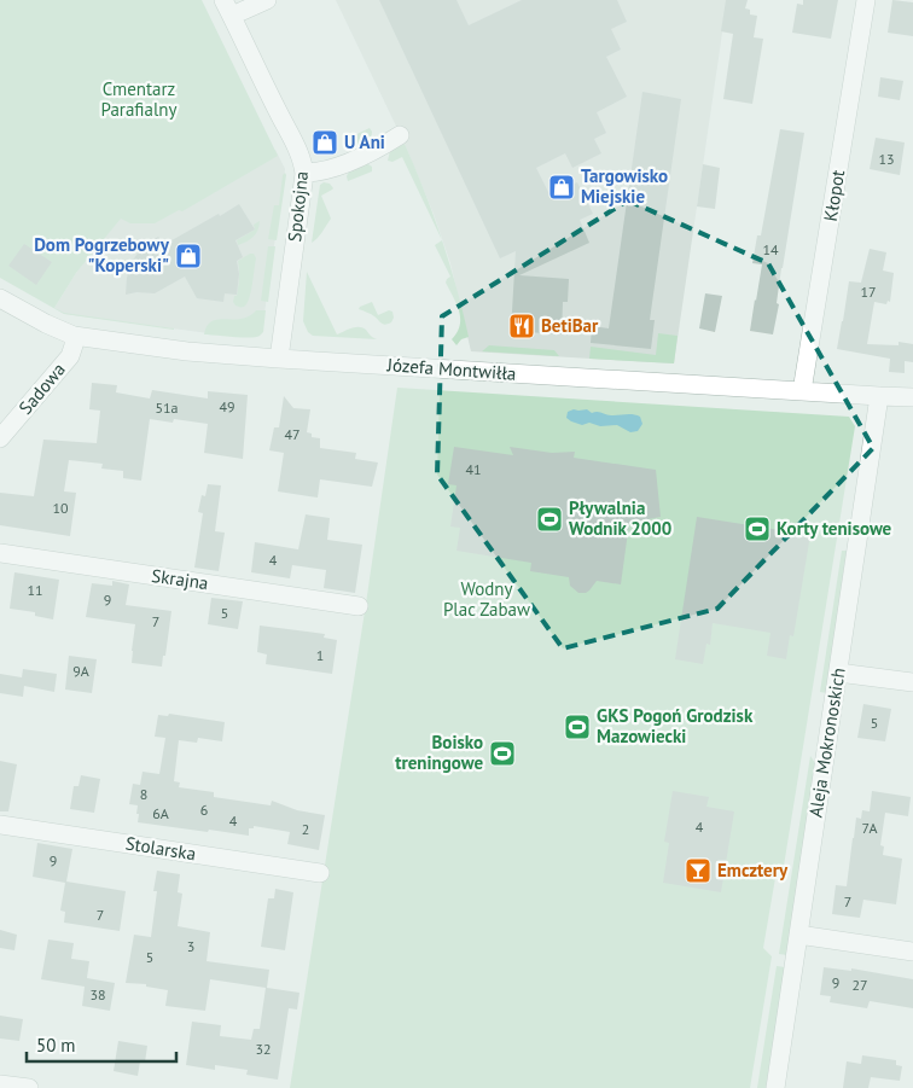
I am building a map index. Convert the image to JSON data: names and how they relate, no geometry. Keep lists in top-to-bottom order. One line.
{"streets":{"street":["Kłopot","Spokojna","Józefa Montwiłła","Sadowa","Skrajna","Aleja Mokronoskich","Stolarska"]},"crossings":[["Kłopot","Józefa Montwiłła"],["Spokojna","Józefa Montwiłła"],["Józefa Montwiłła","Sadowa"],["Józefa Montwiłła","Aleja Mokronoskich"]],"parks":["Cmentarz Parafialny","Wodny Plac Zabaw"],"places":{"shop":["U Ani","Targowisko Miejskie","Dom Pogrzebowy \"Koperski\""],"restaurant":["BetiBar"],"sports":["Pływalnia Wodnik 2000","Korty tenisowe","GKS Pogoń Grodzisk Mazowiecki","Boisko treningowe"],"bar":["Emcztery"]},"house_numbers":["13","14","17","49","51a","47","41","10","4","11","9","5","7","1","9A","5","8","6","6A","4","4","7A","2","9","7","7","3","5","9","27","38","32"],"scale_bar":"50 m"}
